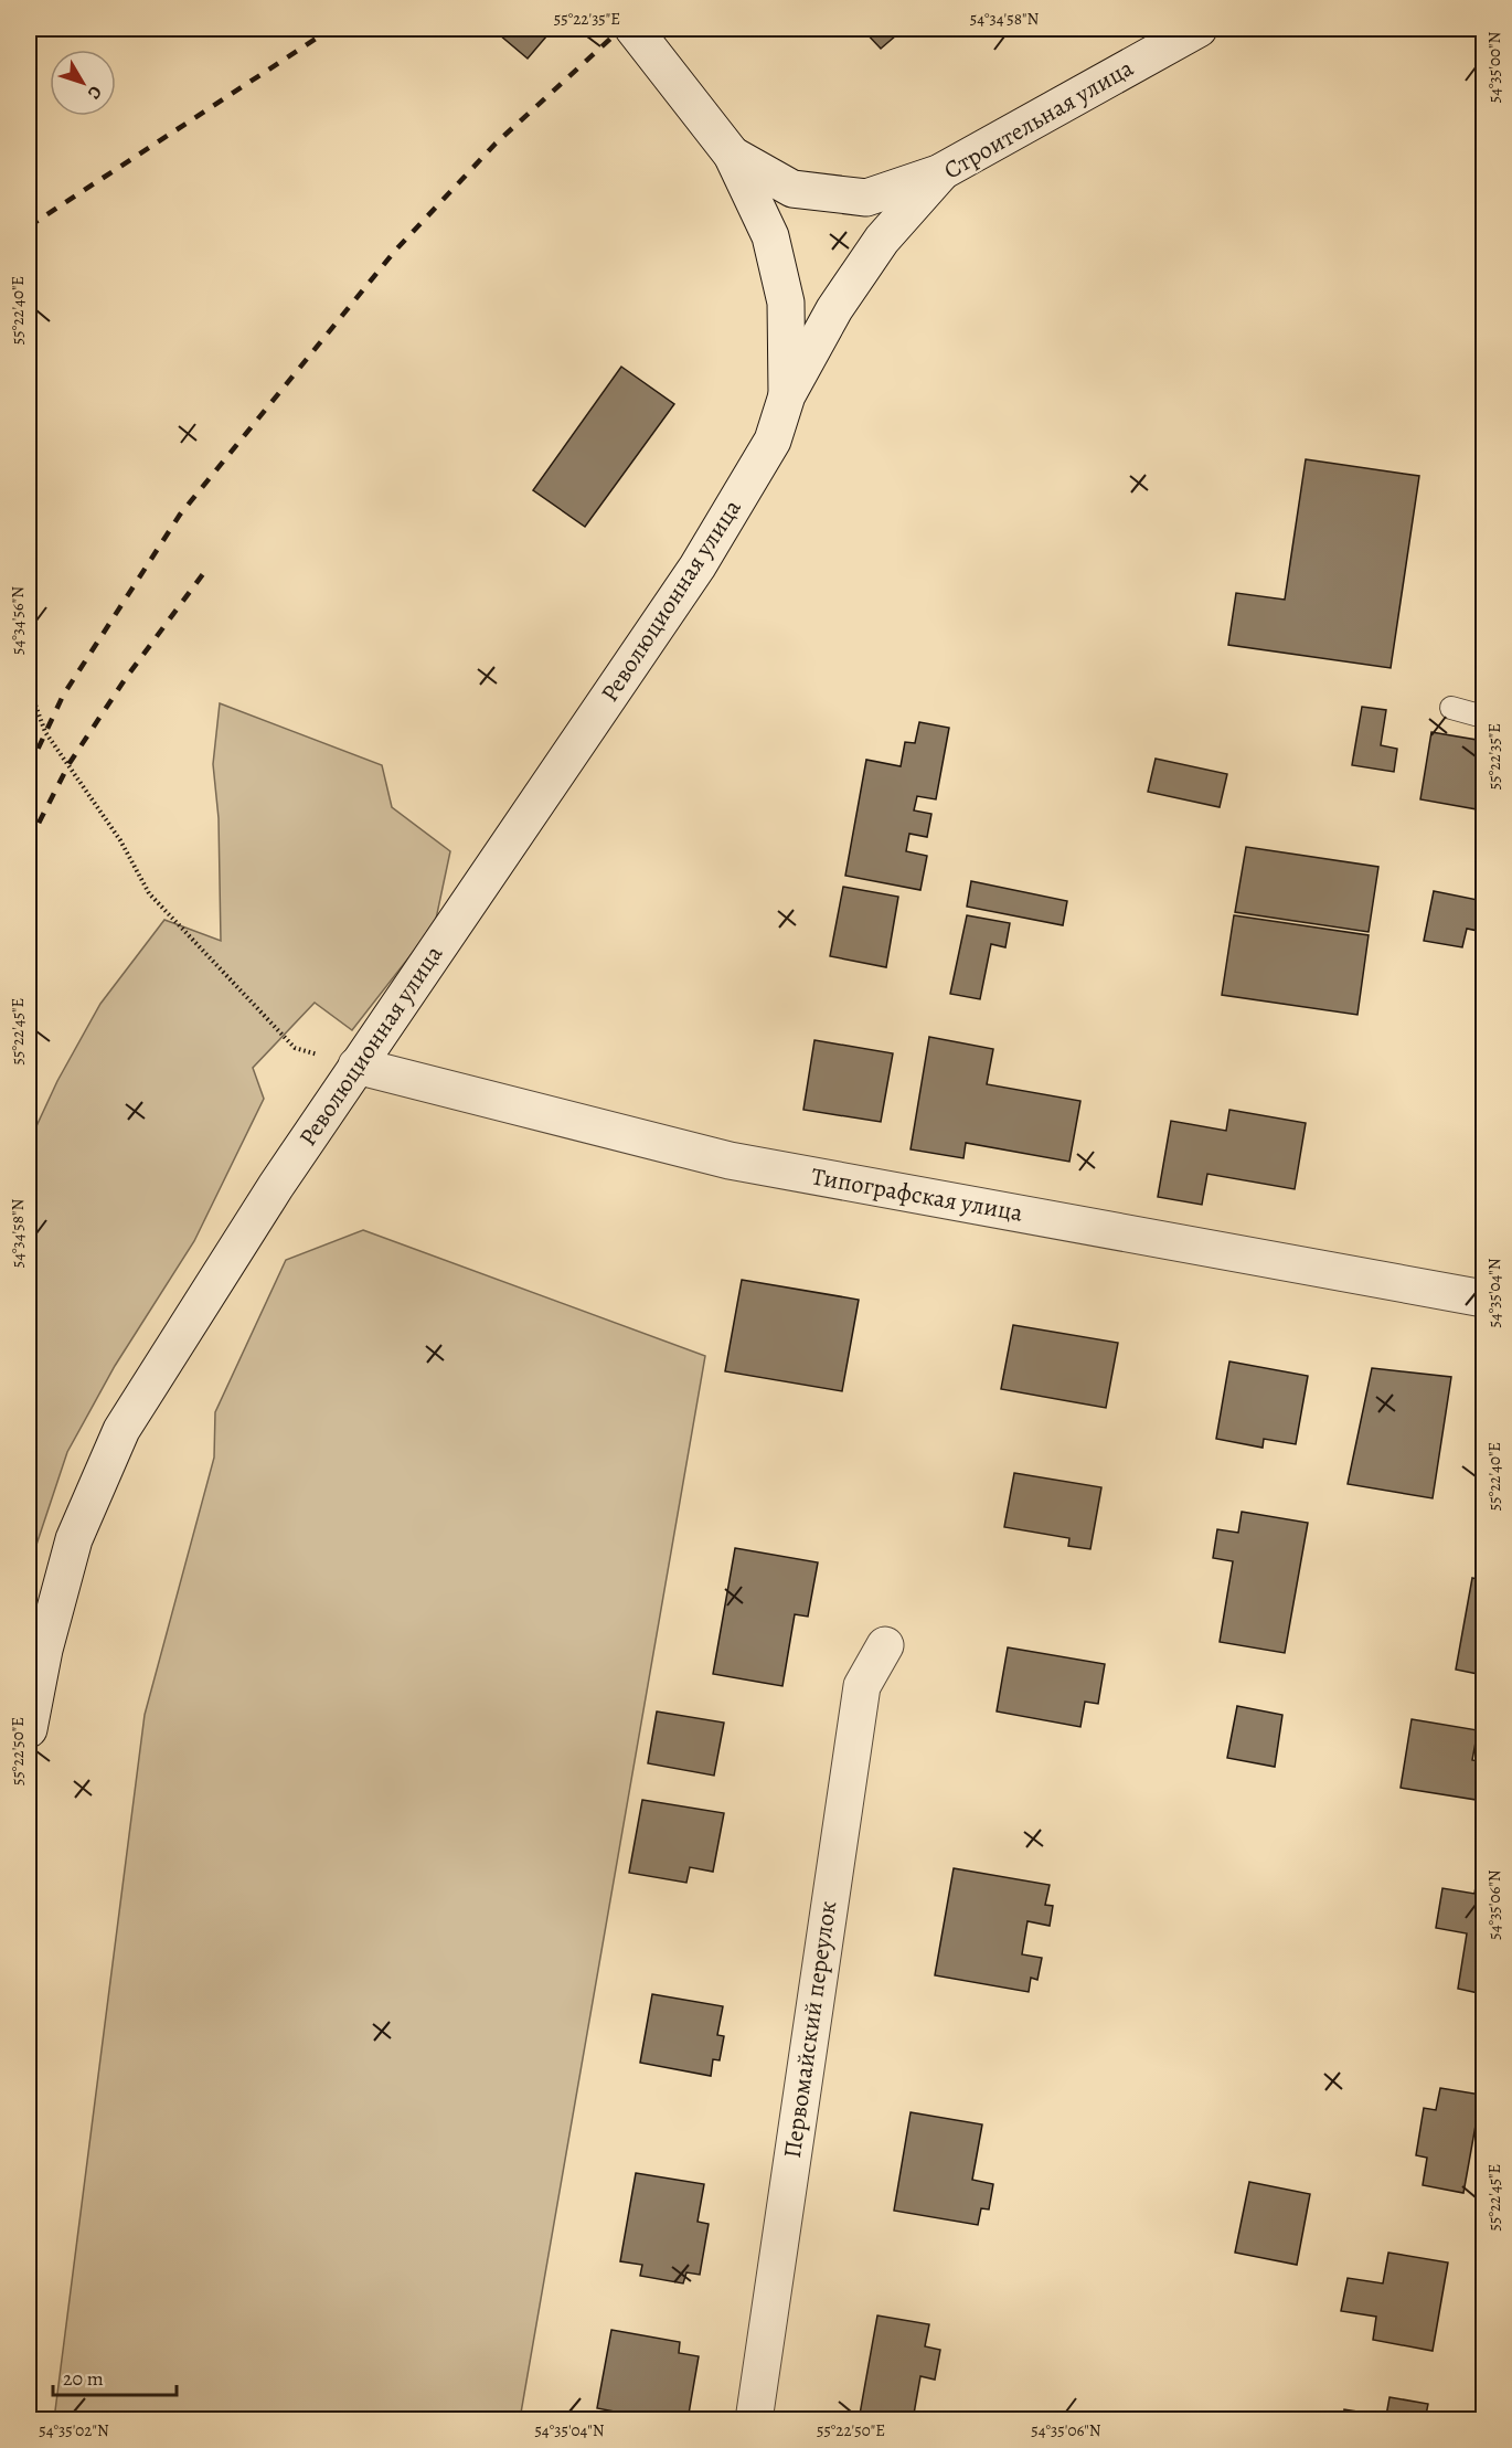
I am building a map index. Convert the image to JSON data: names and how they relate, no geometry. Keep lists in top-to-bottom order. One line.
{"streets":{"street":["Строительная улица","Революционная улица","Типографская улица","Первомайский переулок"]},"crossings":[["Строительная улица","Революционная улица"],["Революционная улица","Типографская улица"]],"scale_bar":"20 m","north":"bottom right","coordinates":["55°22'35\"E","54°34'58\"N","54°35'00\"N","55°22'40\"E","54°34'56\"N","55°22'45\"E","54°35'04\"N","55°22'50\"E","54°35'06\"N","54°35'02\"N"]}
